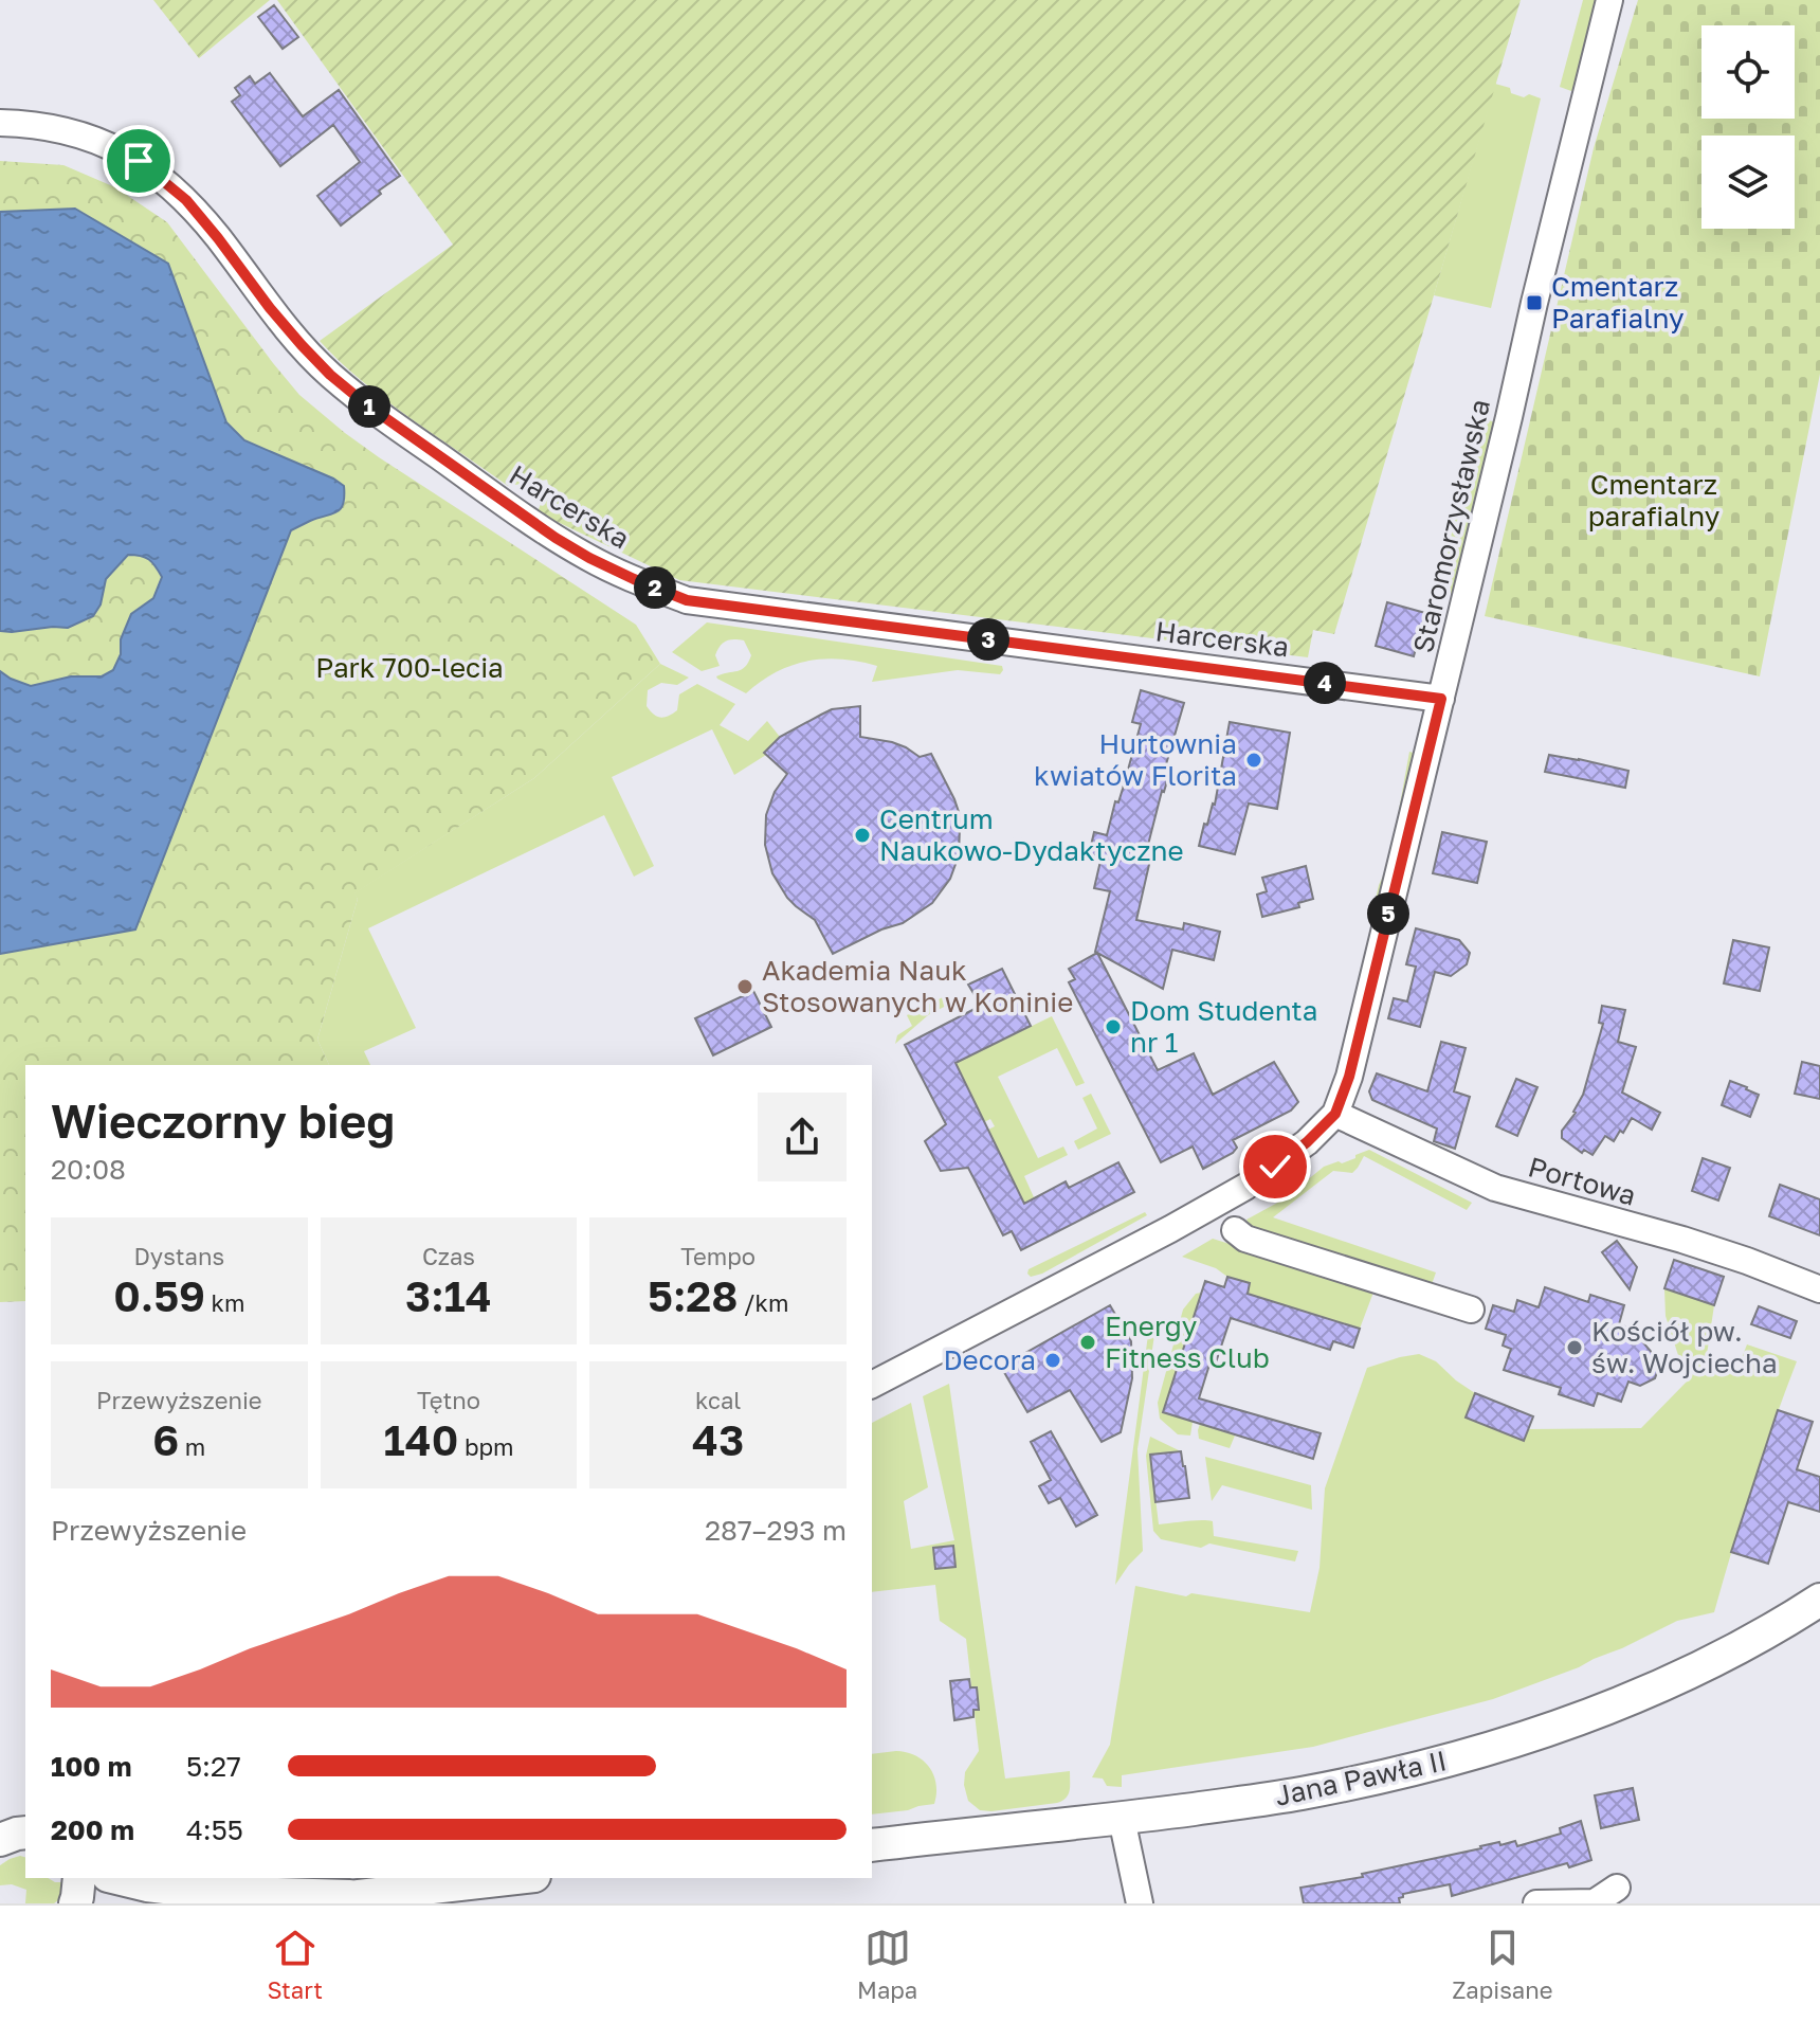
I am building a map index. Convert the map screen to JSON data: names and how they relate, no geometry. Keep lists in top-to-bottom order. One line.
{"streets":{"main road":["Jana Pawła II"],"street":["Harcerska","Staromorzysławska","Portowa"]},"crossings":[["Harcerska","Staromorzysławska"],["Staromorzysławska","Portowa"]],"parks":["Cmentarz parafialny","Park 700-lecia"],"places":{"transit":["Cmentarz Parafialny"],"other":["Hurtownia kwiatów Florita","Centrum Naukowo-Dydaktyczne","Akademia Nauk Stosowanych w Koninie","Dom Studenta nr 1","Energy Fitness Club","Kościół pw. św. Wojciecha","Decora"]},"page":{"pins":["1","2","3","4","5"],"heading":["Wieczorny bieg","20:08"],"stats":[["Dystans","0.59 km"],["Czas","3:14"],["Tempo","5:28 /km"],["Przewyższenie","6 m"],["Tętno","140 bpm"],["kcal","43"]],"chart":["Przewyższenie","287–293 m"],"list":[{"name":"100 m","note":"5:27"},{"name":"200 m","note":"4:55"}],"tabs":["Start","Mapa","Zapisane"]}}
